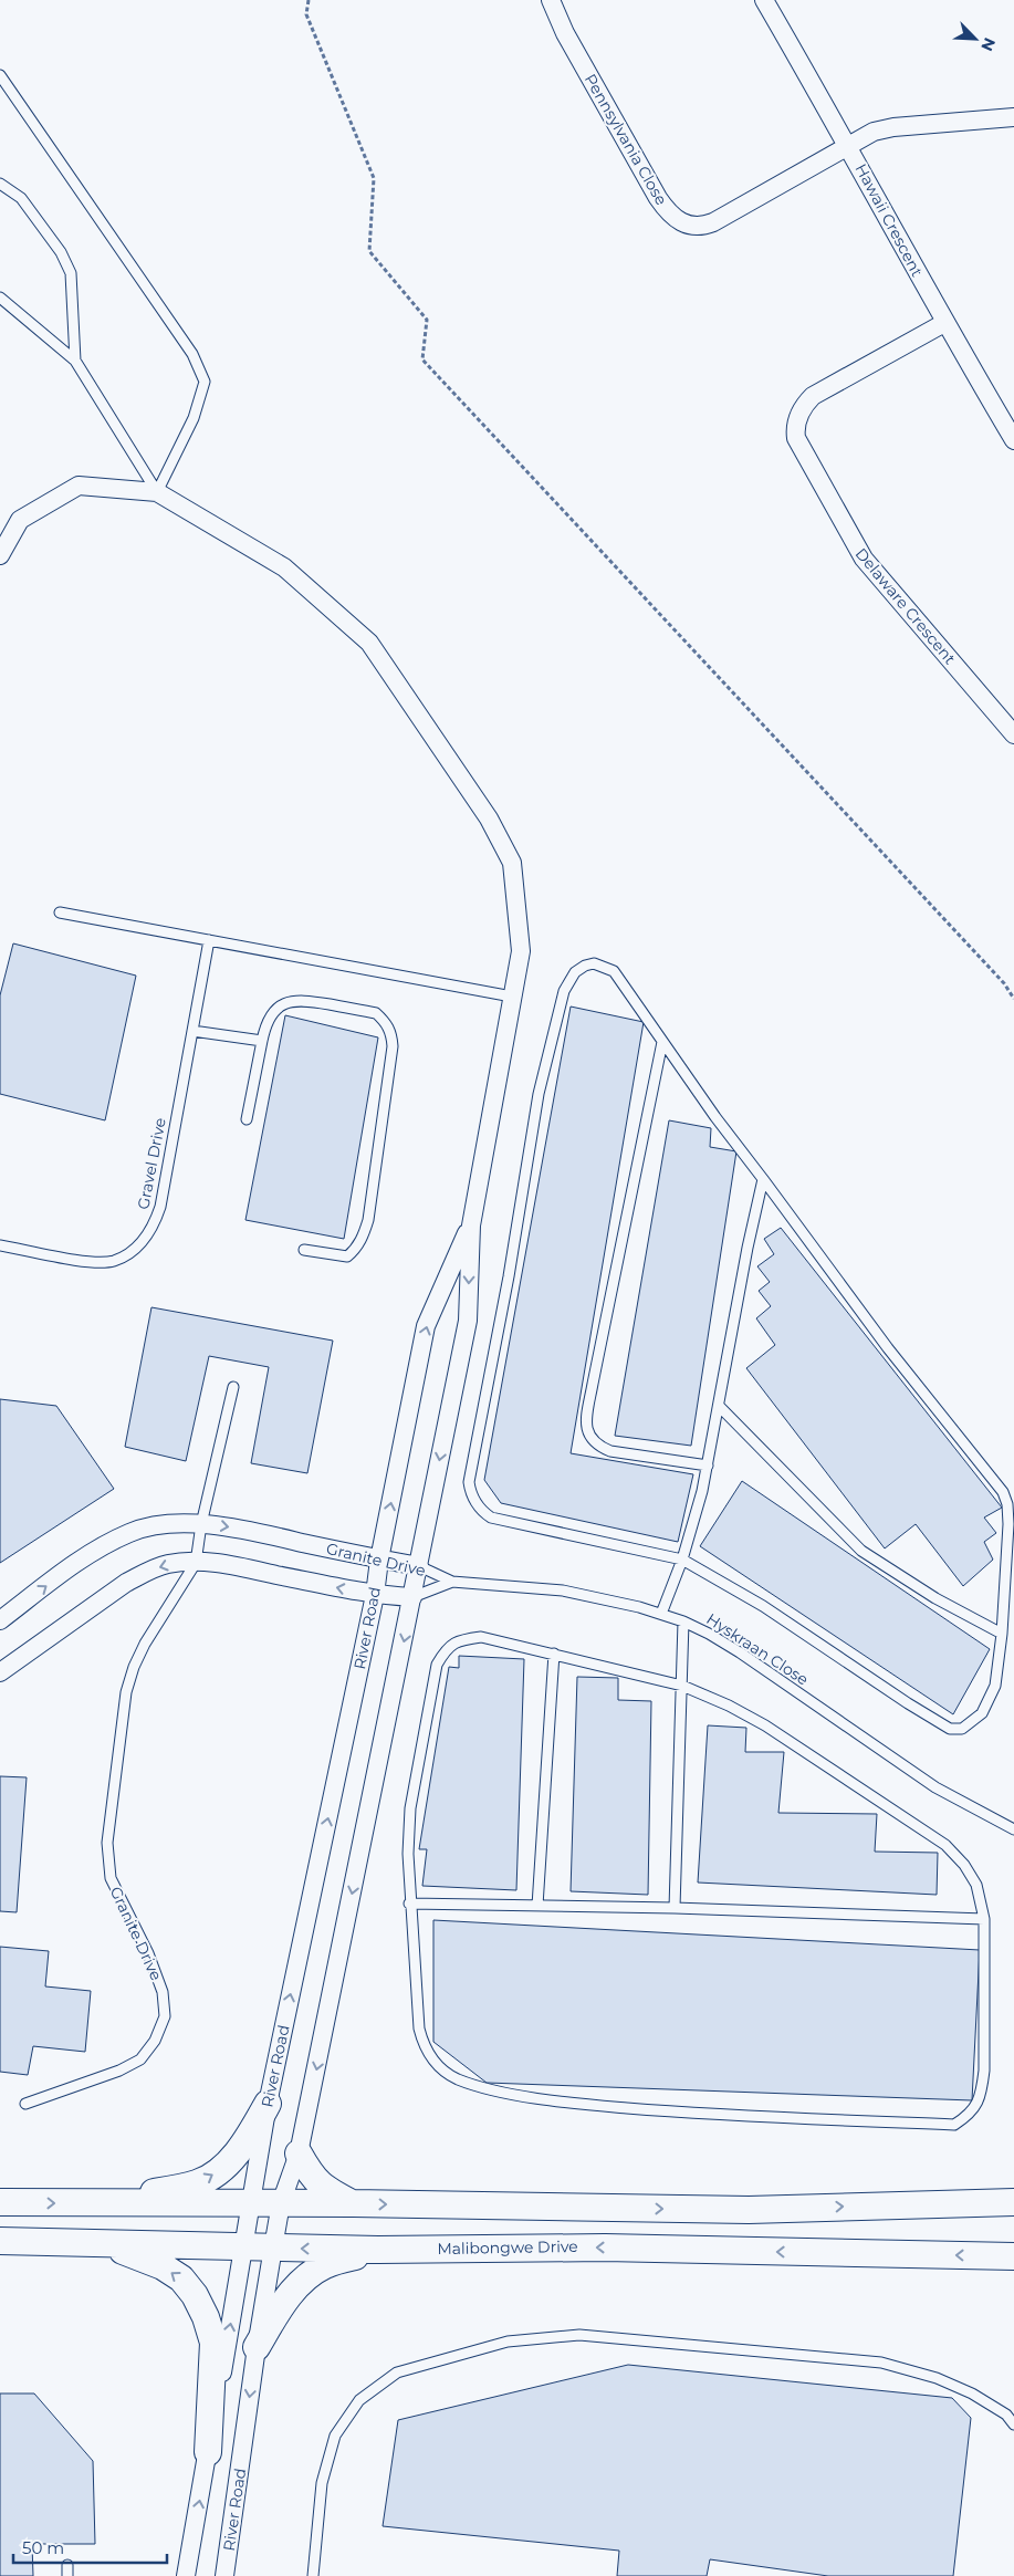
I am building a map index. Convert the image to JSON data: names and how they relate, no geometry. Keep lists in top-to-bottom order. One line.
{"streets":{"main road":["Malibongwe Drive"],"street":["Pennsylvania Close","Hawaii Crescent","Delaware Crescent","Granite Drive","River Road"],"lane":["Gravel Drive","Hyskraan Close"]},"crossings":[["Pennsylvania Close","Hawaii Crescent"],["Hawaii Crescent","Delaware Crescent"],["Granite Drive","River Road"],["Granite Drive","Hyskraan Close"],["River Road","Malibongwe Drive"]],"scale_bar":"50 m","north":"bottom right"}
